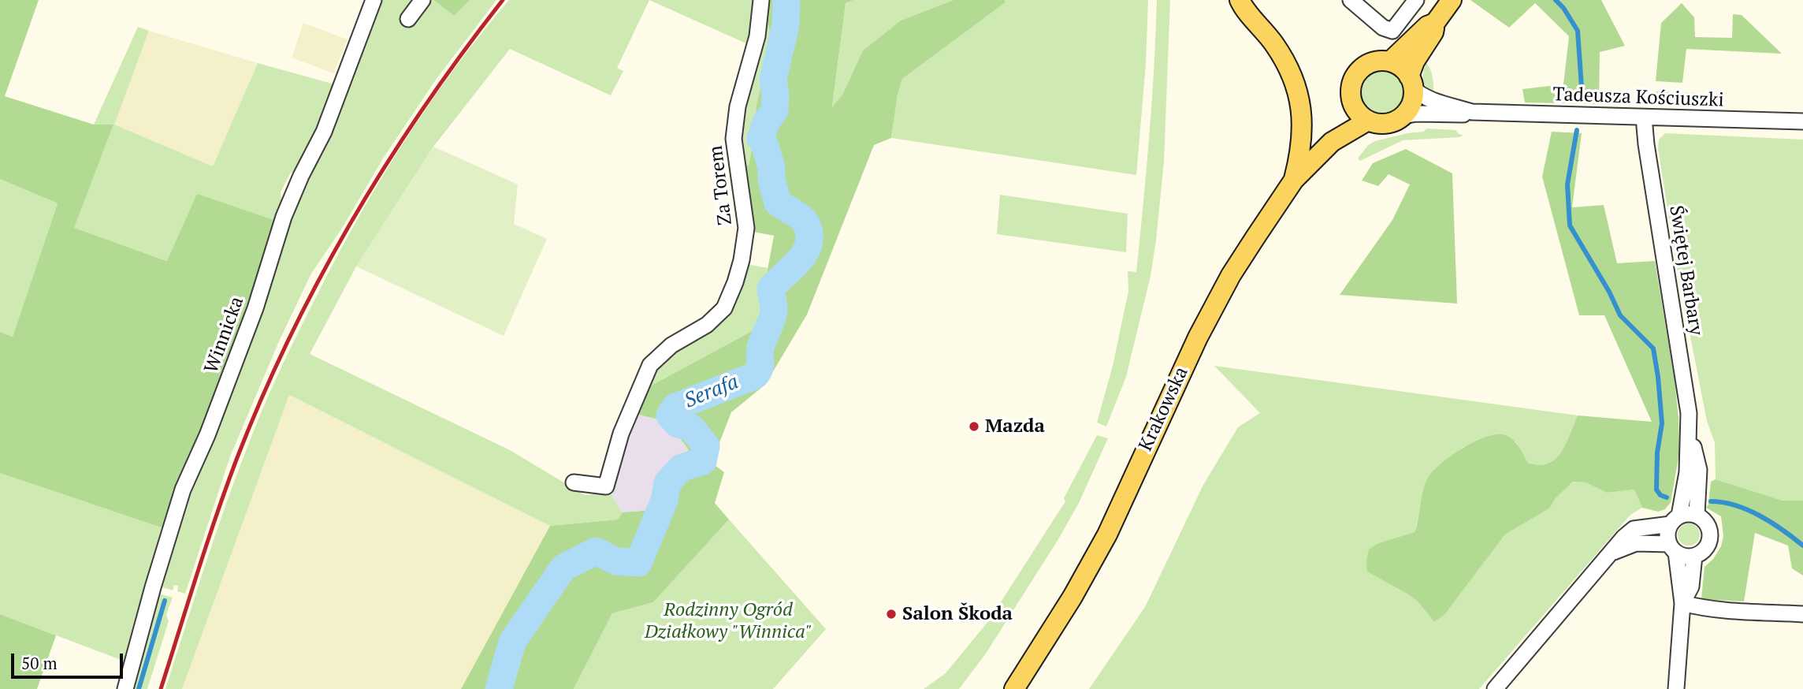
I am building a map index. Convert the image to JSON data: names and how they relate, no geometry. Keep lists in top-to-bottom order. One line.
{"streets":{"main road":["Krakowska"],"street":["Tadeusza Kościuszki","Za Torem","Świętej Barbary","Winnicka"]},"crossings":[["Tadeusza Kościuszki","Świętej Barbary"],["Tadeusza Kościuszki","Krakowska"]],"water":["Serafa"],"parks":["Rodzinny Ogród Działkowy \"Winnica\""],"places":["Mazda","Salon Škoda"],"scale_bar":"50 m"}
